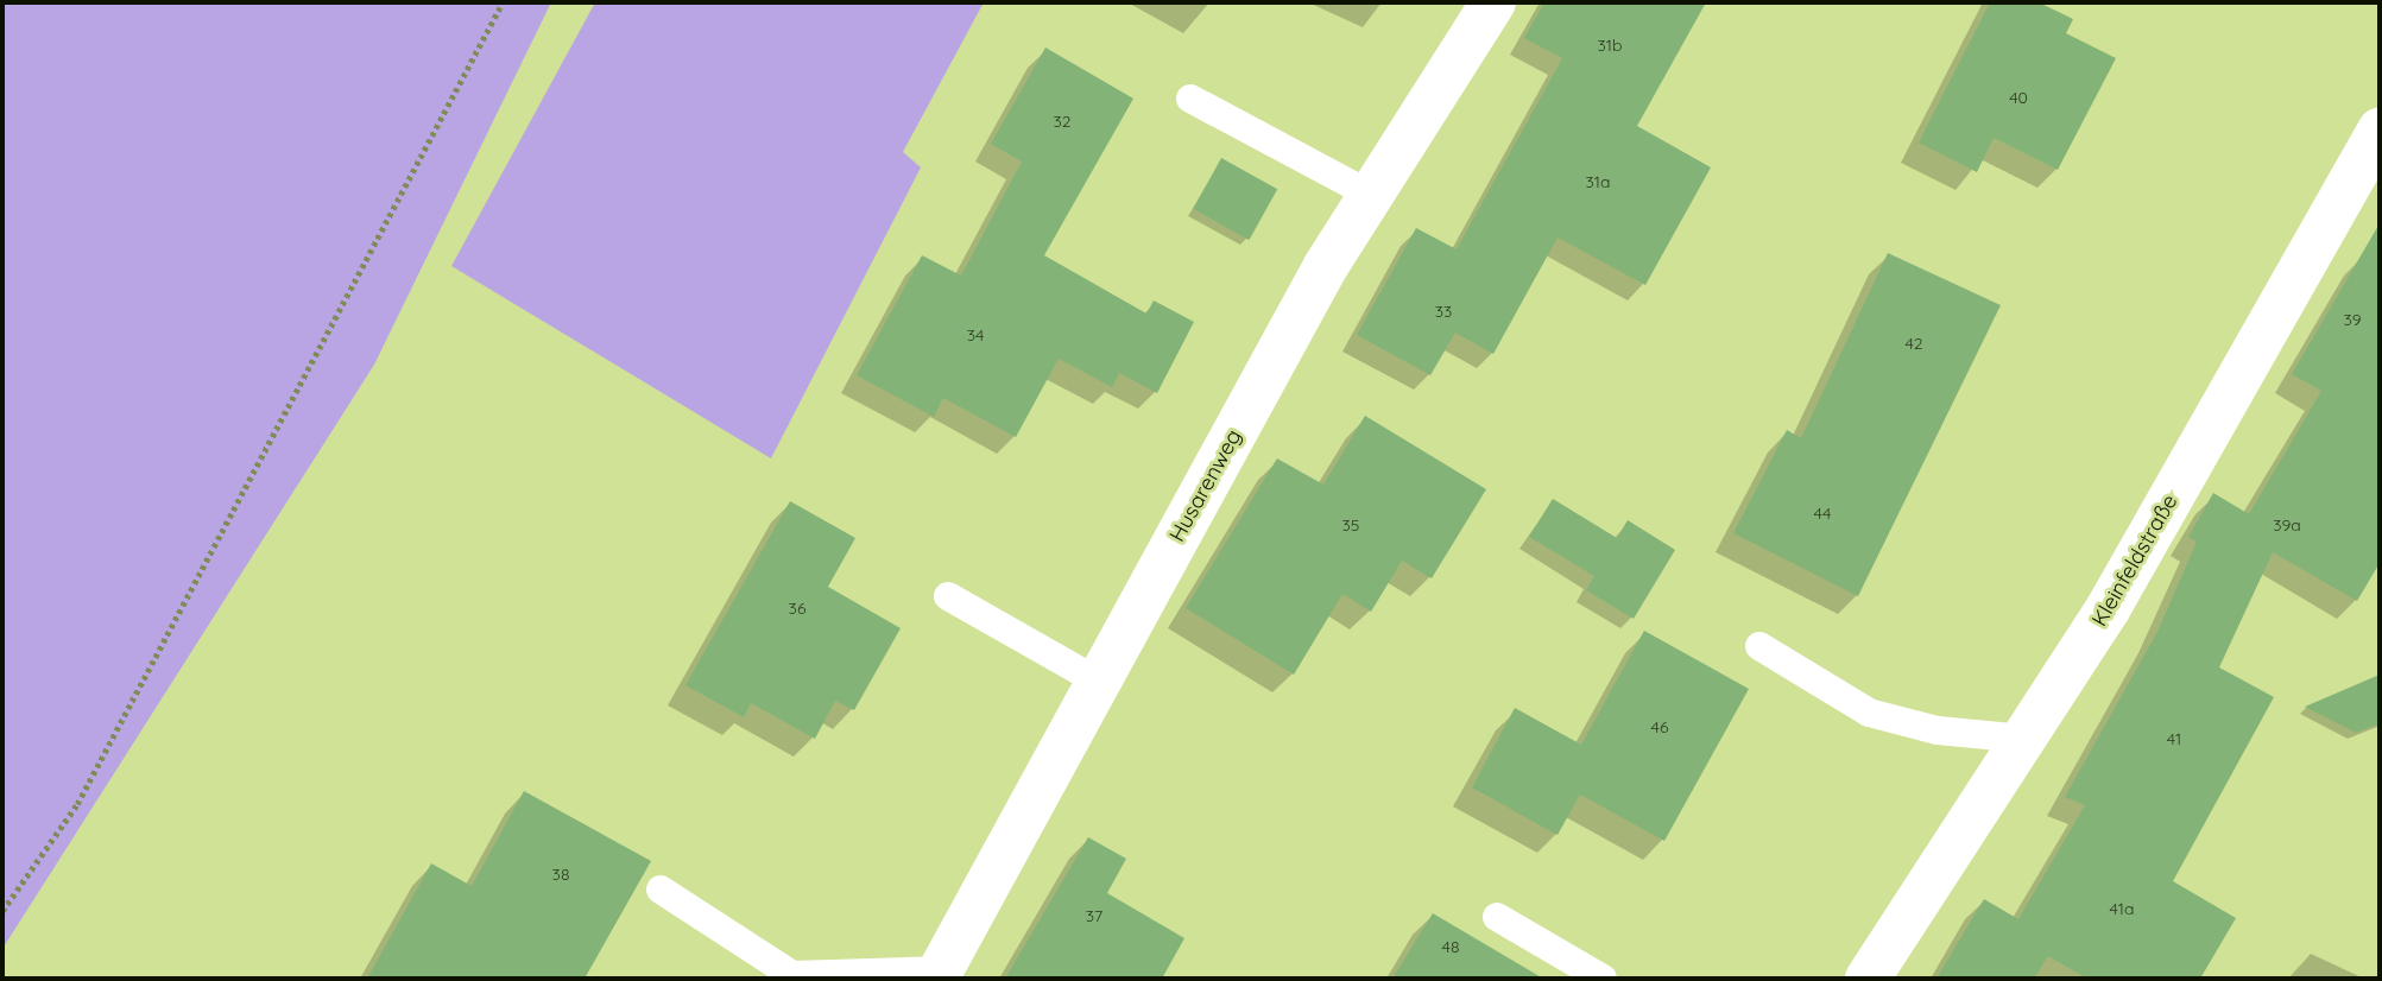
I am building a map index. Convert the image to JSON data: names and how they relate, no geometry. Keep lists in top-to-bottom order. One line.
{"streets":{"street":["Husarenweg","Kleinfeldstraße"]},"house_numbers":["31b","40","32","31a","33","39","34","42","44","35","39a","36","46","41","38","41a","37","48"]}
